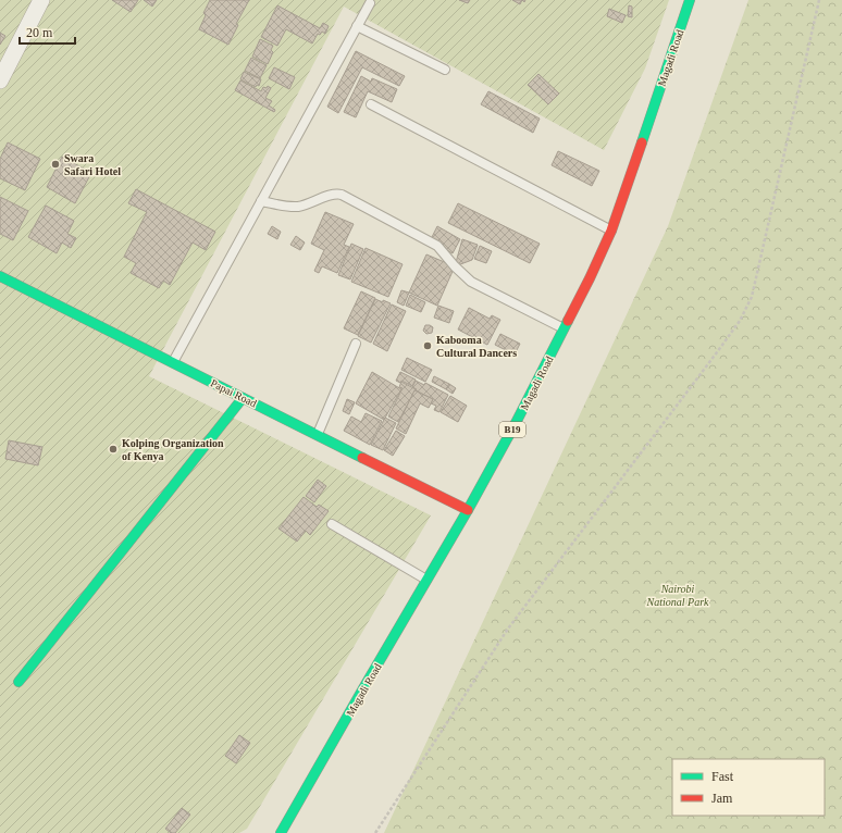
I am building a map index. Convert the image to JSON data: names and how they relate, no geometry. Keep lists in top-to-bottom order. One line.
{"streets":{"main road":["Magadi Road","Papai Road","B19"]},"crossings":[["Magadi Road","Papai Road"]],"parks":["Nairobi National Park"],"places":["Swara Safari Hotel","Kabooma Cultural Dancers","Kolping Organization of Kenya"],"legend":["Fast","Jam"],"scale_bar":"20 m"}
